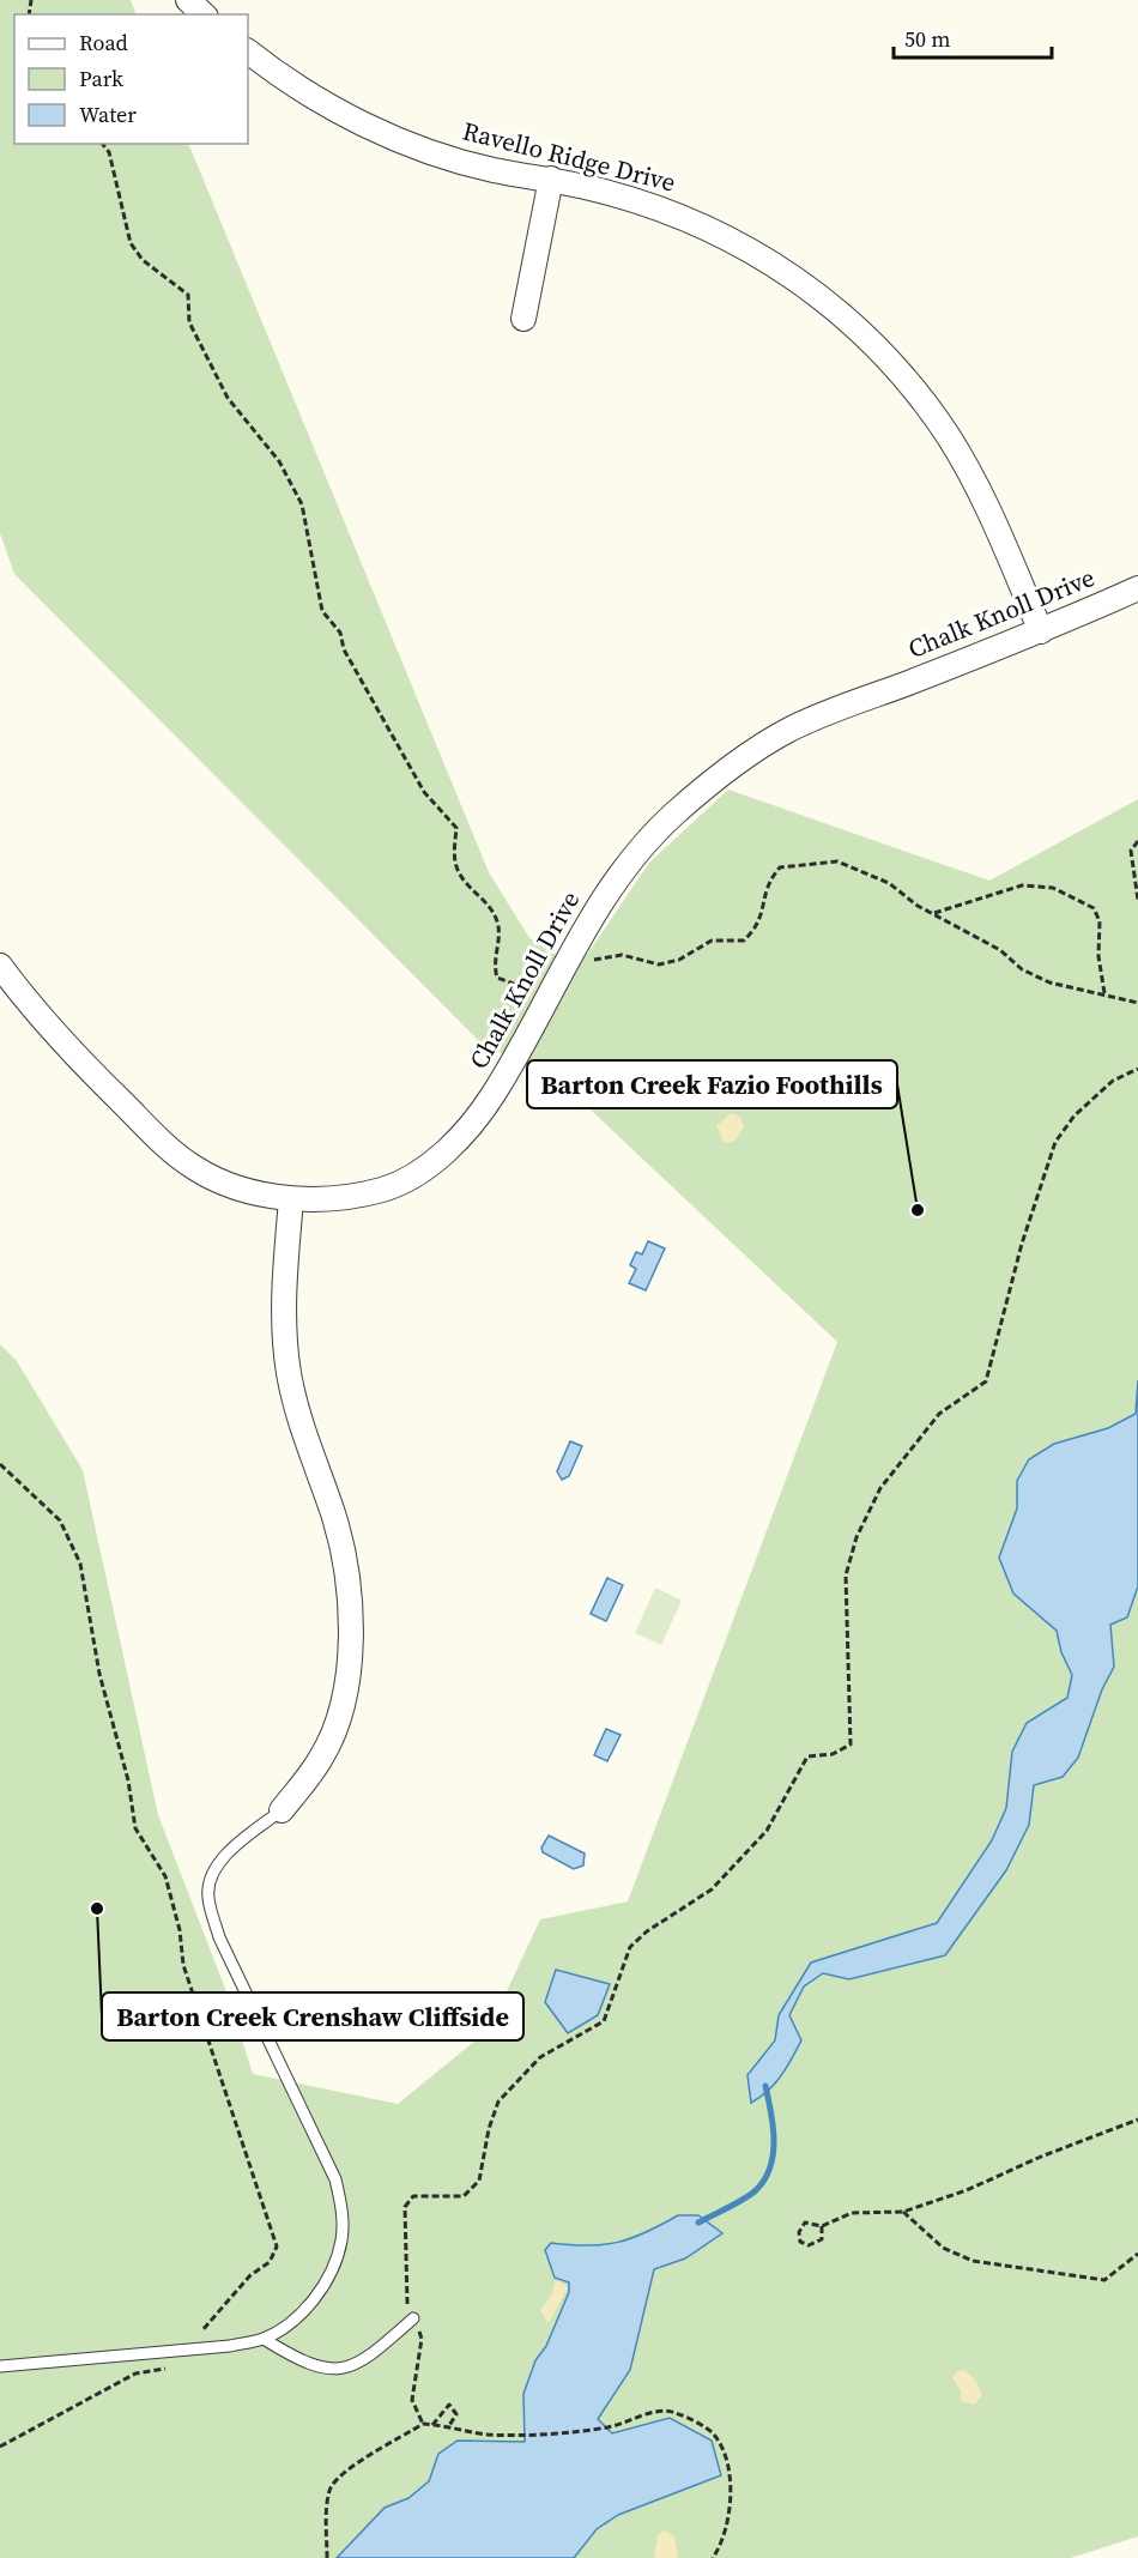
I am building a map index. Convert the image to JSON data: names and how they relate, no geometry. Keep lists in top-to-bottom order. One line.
{"streets":{"street":["Ravello Ridge Drive","Chalk Knoll Drive"]},"crossings":[["Ravello Ridge Drive","Chalk Knoll Drive"]],"places":["Barton Creek Fazio Foothills","Barton Creek Crenshaw Cliffside"],"legend":["Road","Park","Water"],"scale_bar":"50 m"}
